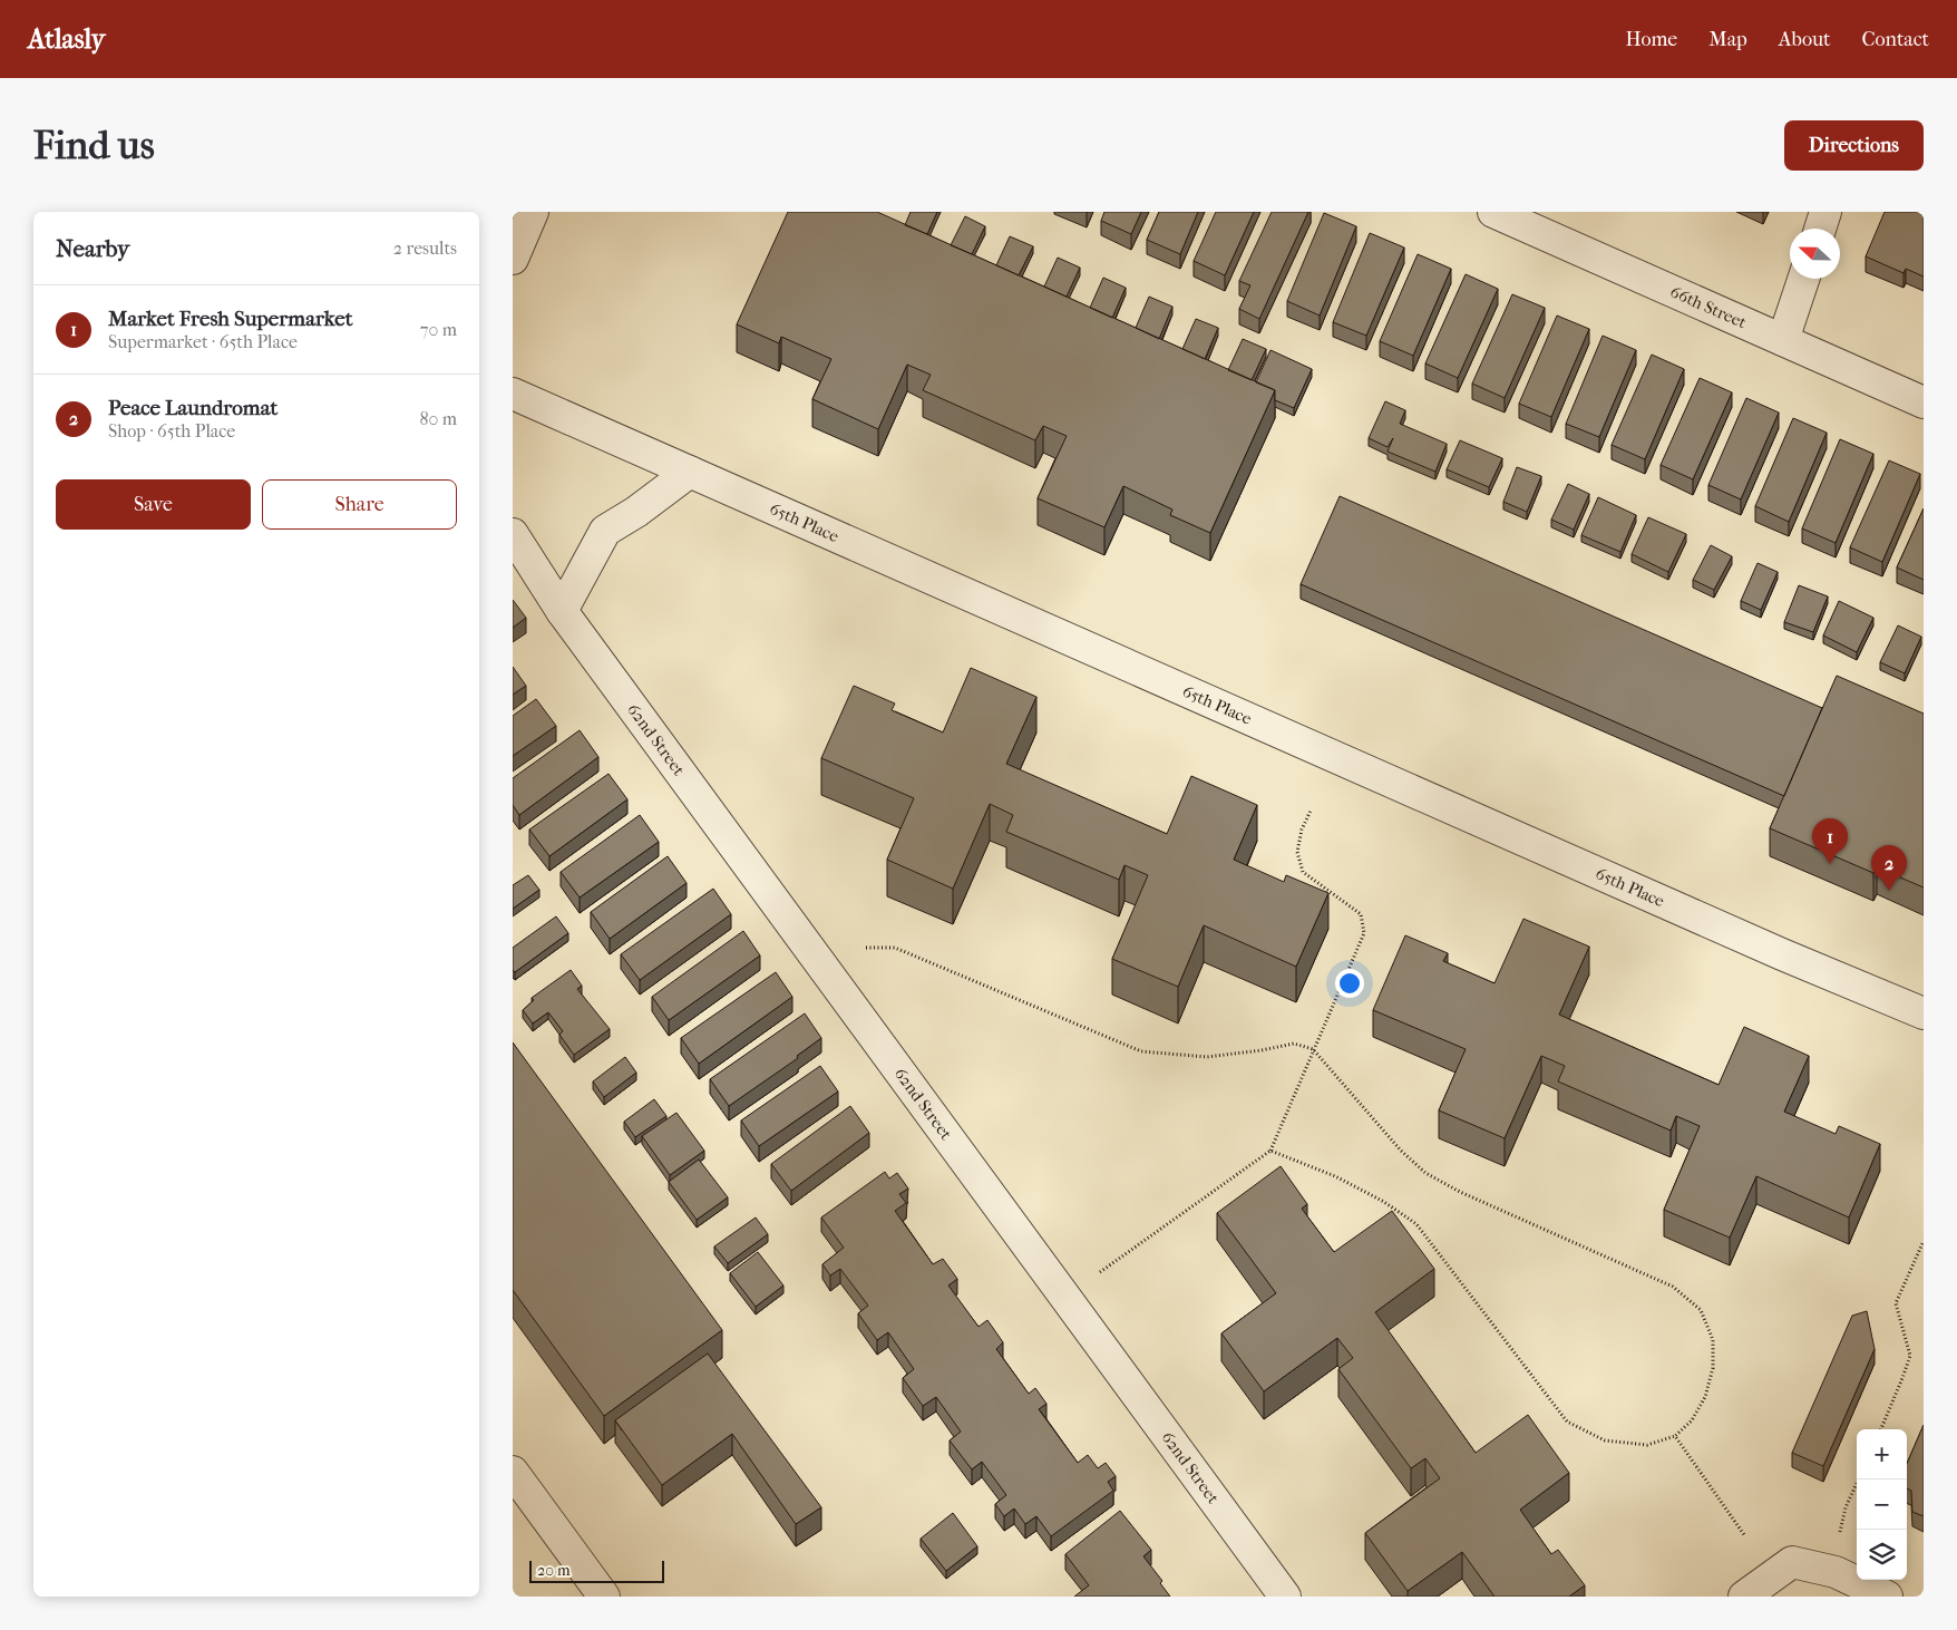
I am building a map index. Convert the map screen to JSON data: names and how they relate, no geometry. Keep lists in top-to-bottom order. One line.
{"streets":{"street":["66th Street","65th Place","62nd Street"]},"scale_bar":"20 m","north":"left","page":{"header":"Atlasly","nav":["Home","Map","About","Contact"],"buttons":["Directions",["Save","Share"]],"title":"Find us","heading":["Nearby","2 results"],"list":[{"mark":"1","name":"Market Fresh Supermarket","note":"Supermarket · 65th Place","value":"70 m"},{"mark":"2","name":"Peace Laundromat","note":"Shop · 65th Place","value":"80 m"}],"pins":["1","2"],"map_buttons":["+","−"],"scale":"20 m"}}
